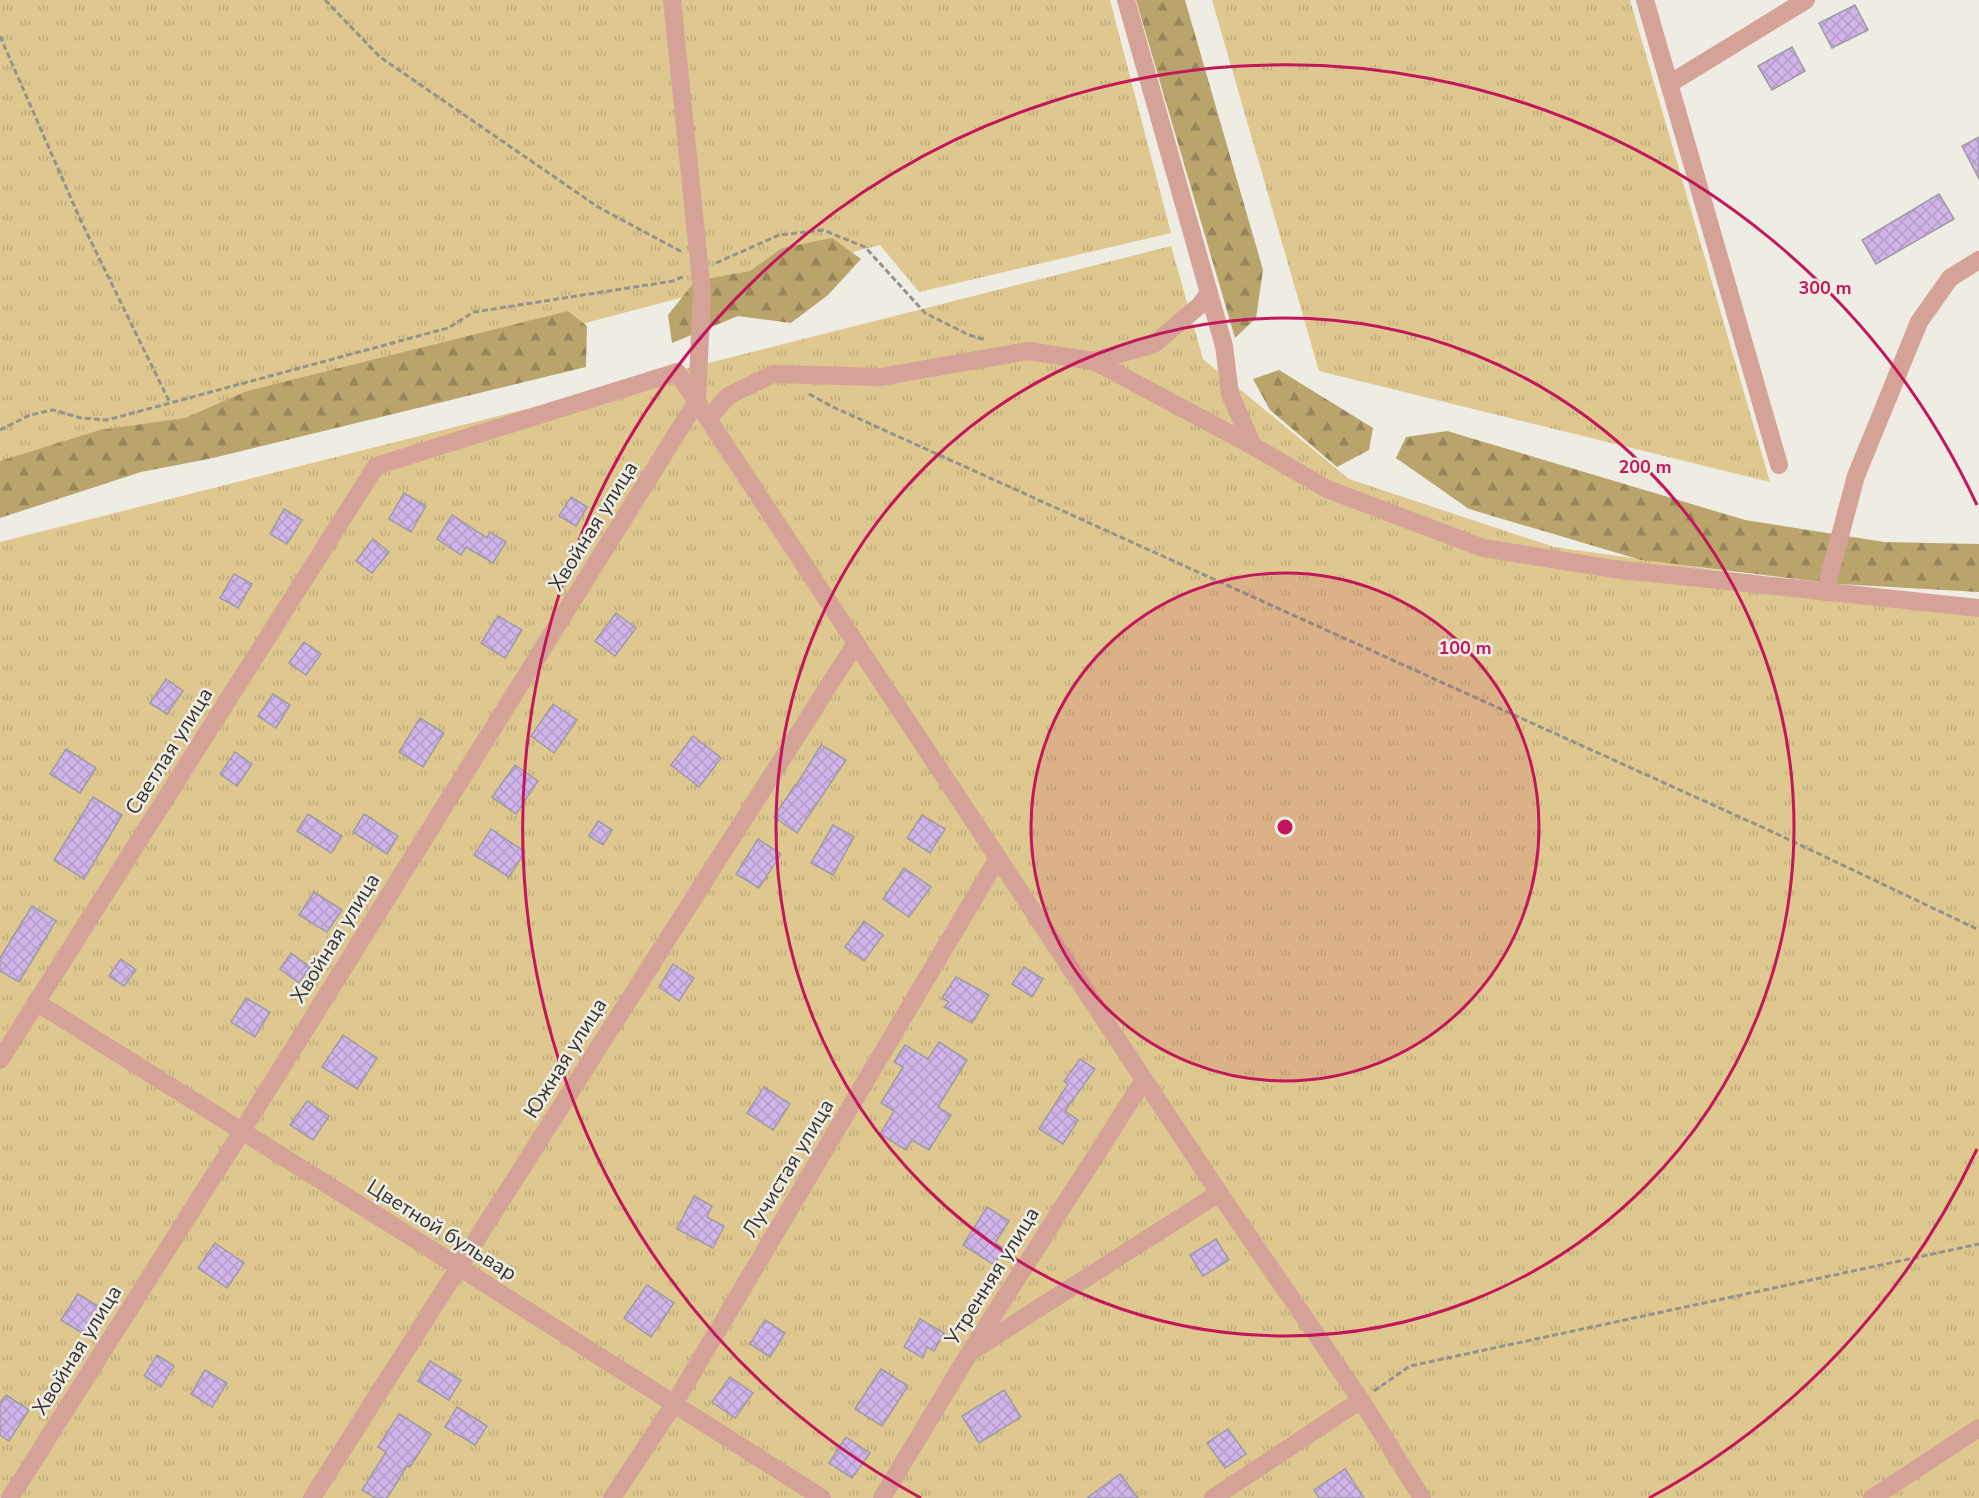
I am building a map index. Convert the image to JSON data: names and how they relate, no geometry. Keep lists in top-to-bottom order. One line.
{"streets":{"street":["Хвойная улица","Светлая улица","Южная улица","Лучистая улица","Цветной бульвар","Утренняя улица"]},"crossings":[["Хвойная улица","Светлая улица"],["Хвойная улица","Цветной бульвар"],["Светлая улица","Цветной бульвар"],["Южная улица","Цветной бульвар"],["Лучистая улица","Цветной бульвар"]],"rings":["300 m","200 m","100 m"]}
